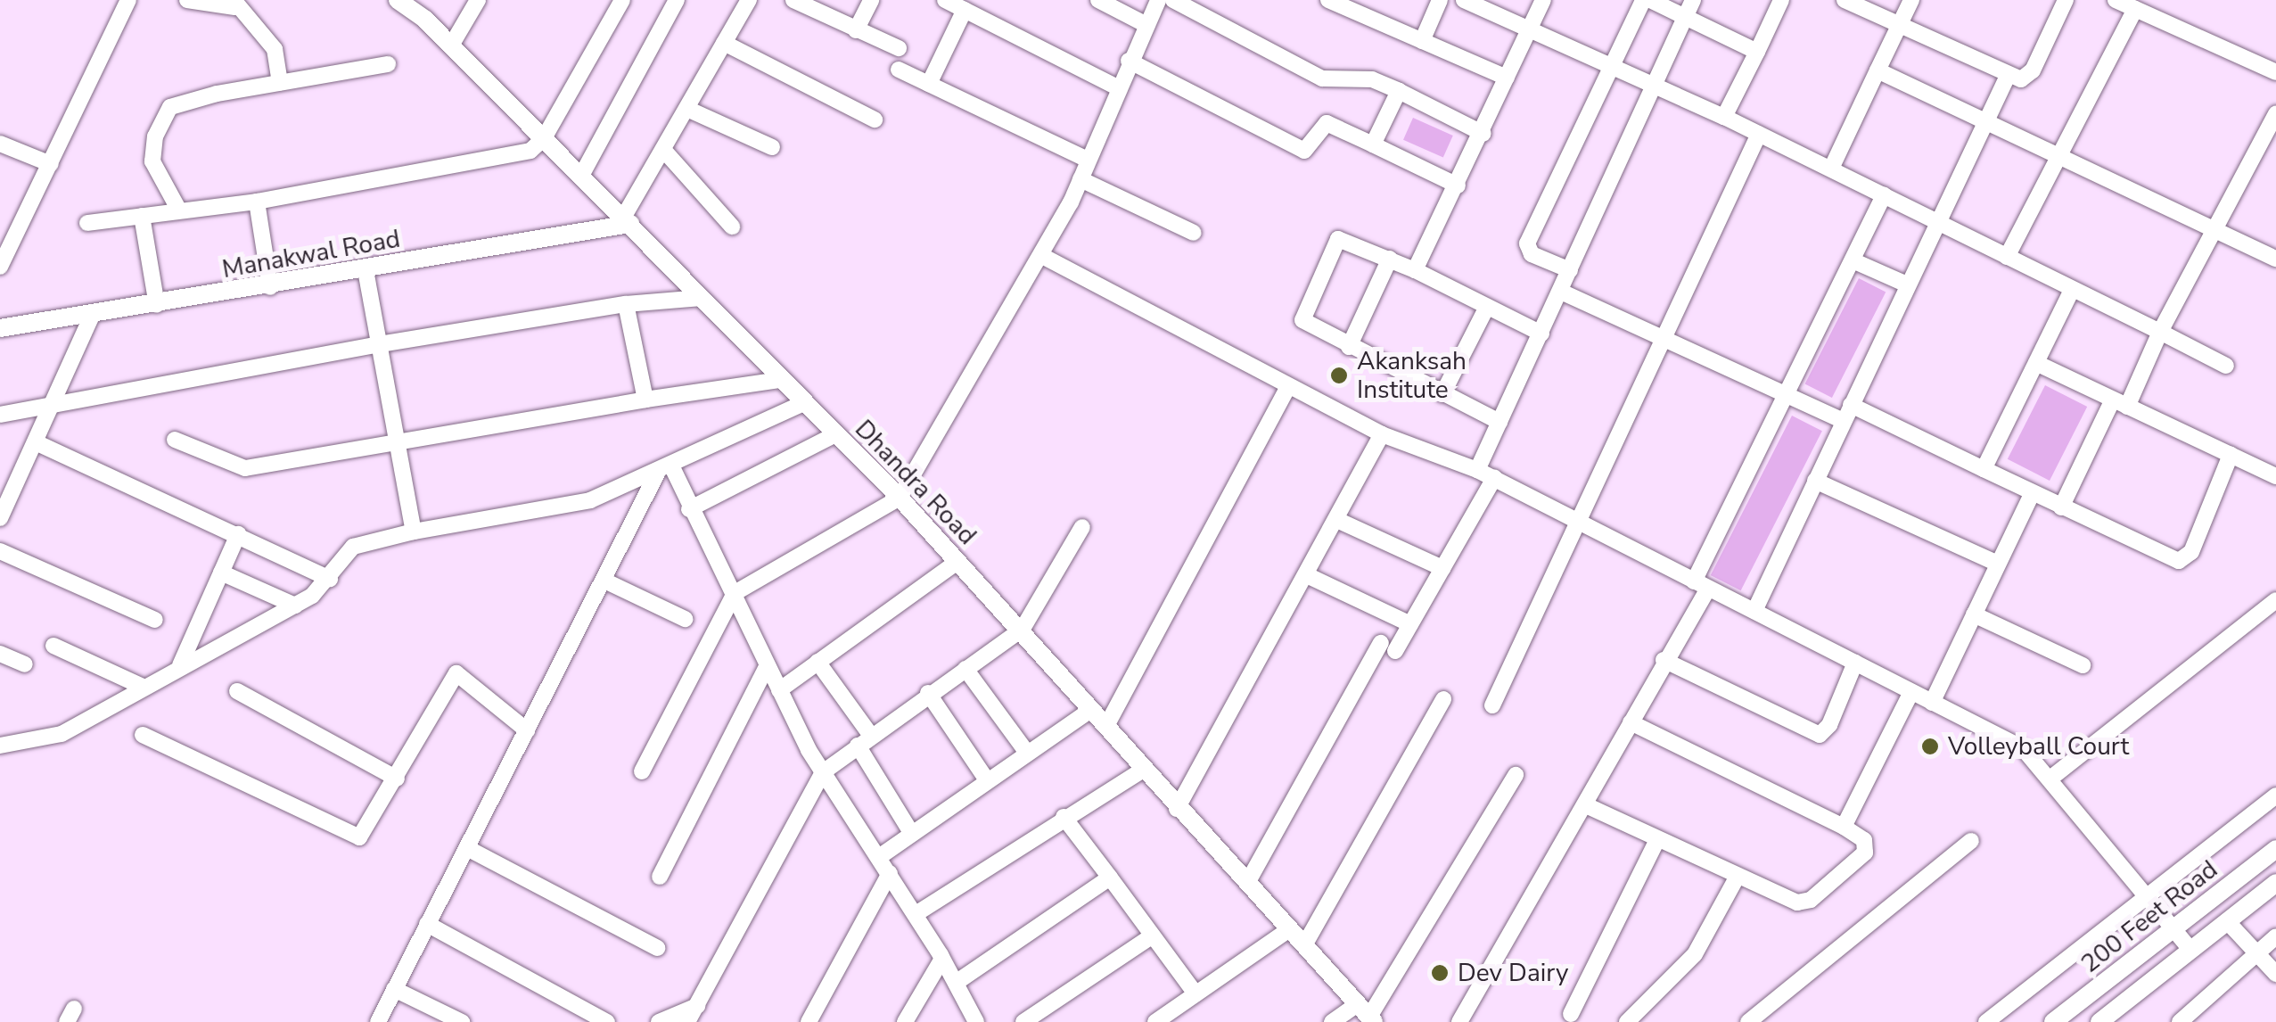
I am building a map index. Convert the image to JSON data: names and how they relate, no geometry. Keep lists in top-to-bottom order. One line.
{"streets":{"street":["Manakwal Road","Dhandra Road","200 Feet Road"]},"crossings":[["Manakwal Road","Dhandra Road"]],"places":["Akanksah Institute","Volleyball Court","Dev Dairy"]}
